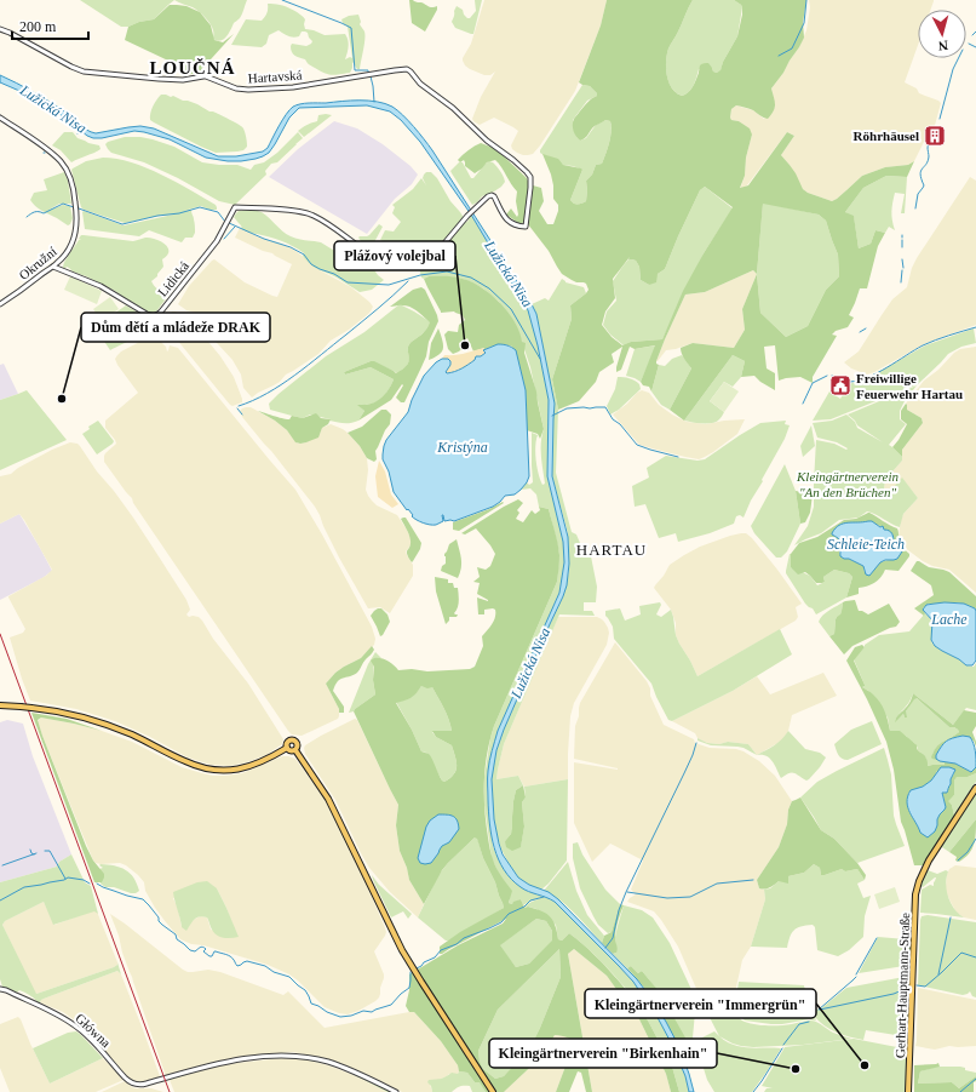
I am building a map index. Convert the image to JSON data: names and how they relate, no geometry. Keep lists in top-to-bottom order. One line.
{"streets":{"main road":["Gerhart-Hauptmann-Straße"],"street":["Hartavská","Okružní","Lidická","Główna"]},"crossings":[["Hartavská","Lidická"],["Okružní","Lidická"]],"districts":["LOUČNÁ","HARTAU"],"water":["Lužická Nisa","Kristýna","Schleie-Teich","Lache"],"parks":["Kleingärtnerverein \"An den Brüchen\""],"places":{"building":["Röhrhäusel"],"other":["Plážový volejbal","Dům dětí a mládeže DRAK","Kleingärtnerverein \"Immergrün\"","Kleingärtnerverein \"Birkenhain\""],"public building":["Freiwillige Feuerwehr Hartau"]},"scale_bar":"200 m","north":"bottom"}
